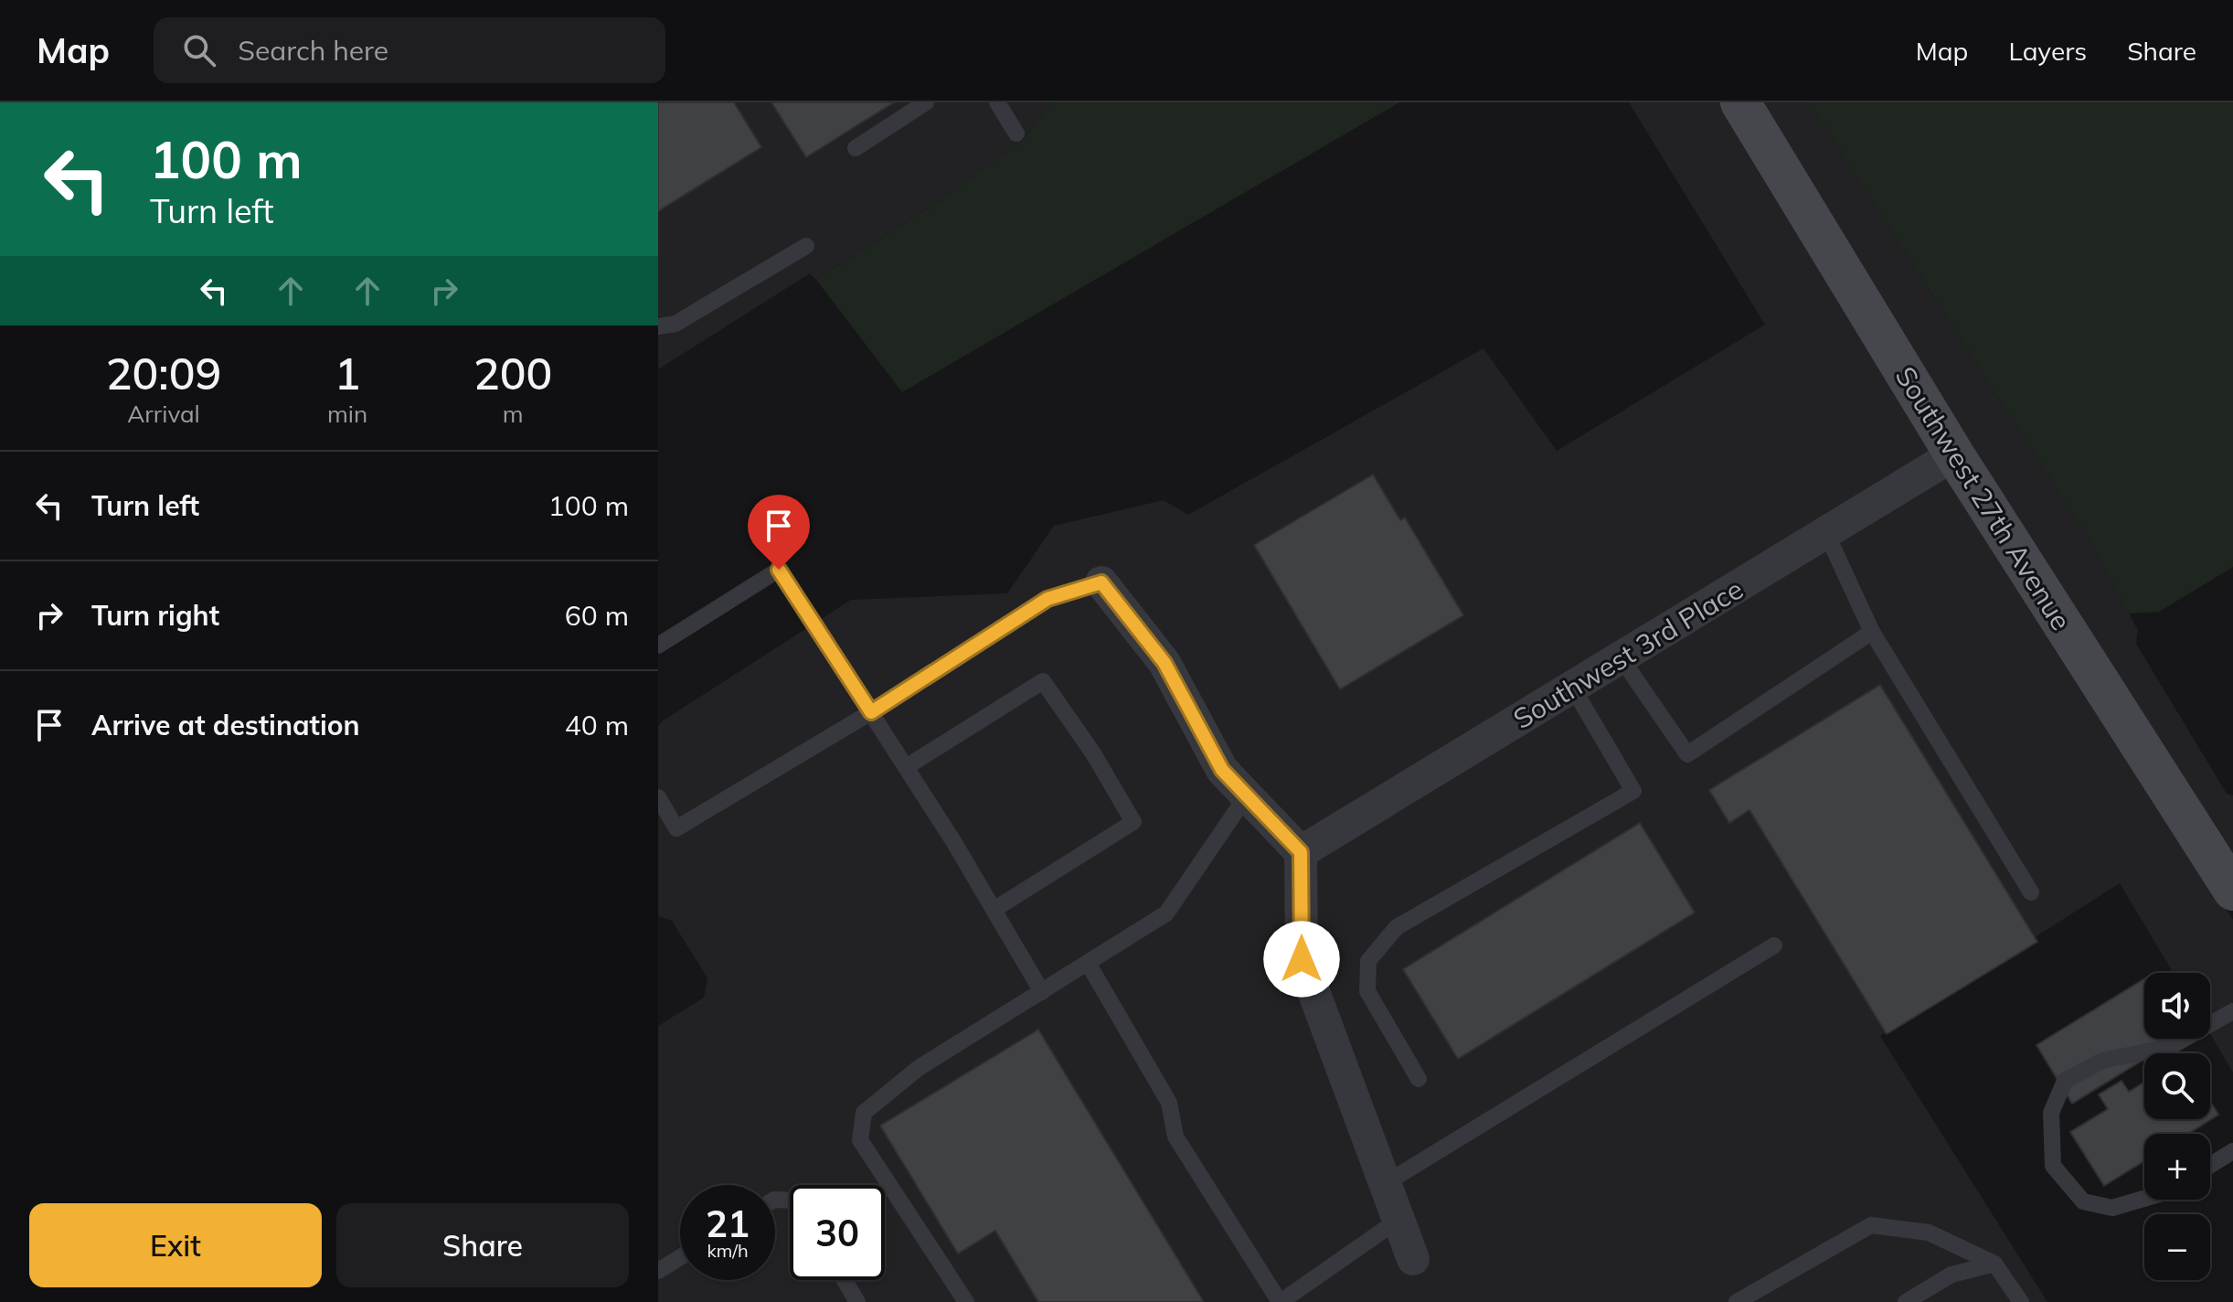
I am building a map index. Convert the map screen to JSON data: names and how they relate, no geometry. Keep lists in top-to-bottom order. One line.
{"streets":{"main road":["Southwest 27th Avenue"],"street":["Southwest 3rd Place"]},"crossings":[["Southwest 27th Avenue","Southwest 3rd Place"]],"page":{"header":"Map","search":"Search here","nav":["Map","Layers","Share"],"turn":["100 m","Turn left"],"eta":["20:09","Arrival","1","min","200","m"],"list":[{"name":"Turn left","value":"100 m"},{"name":"Turn right","value":"60 m"},{"name":"Arrive at destination","value":"40 m"}],"map_buttons":["+","−"],"speed":"21 km/h","limit":"30","buttons":["Exit","Share"]}}
